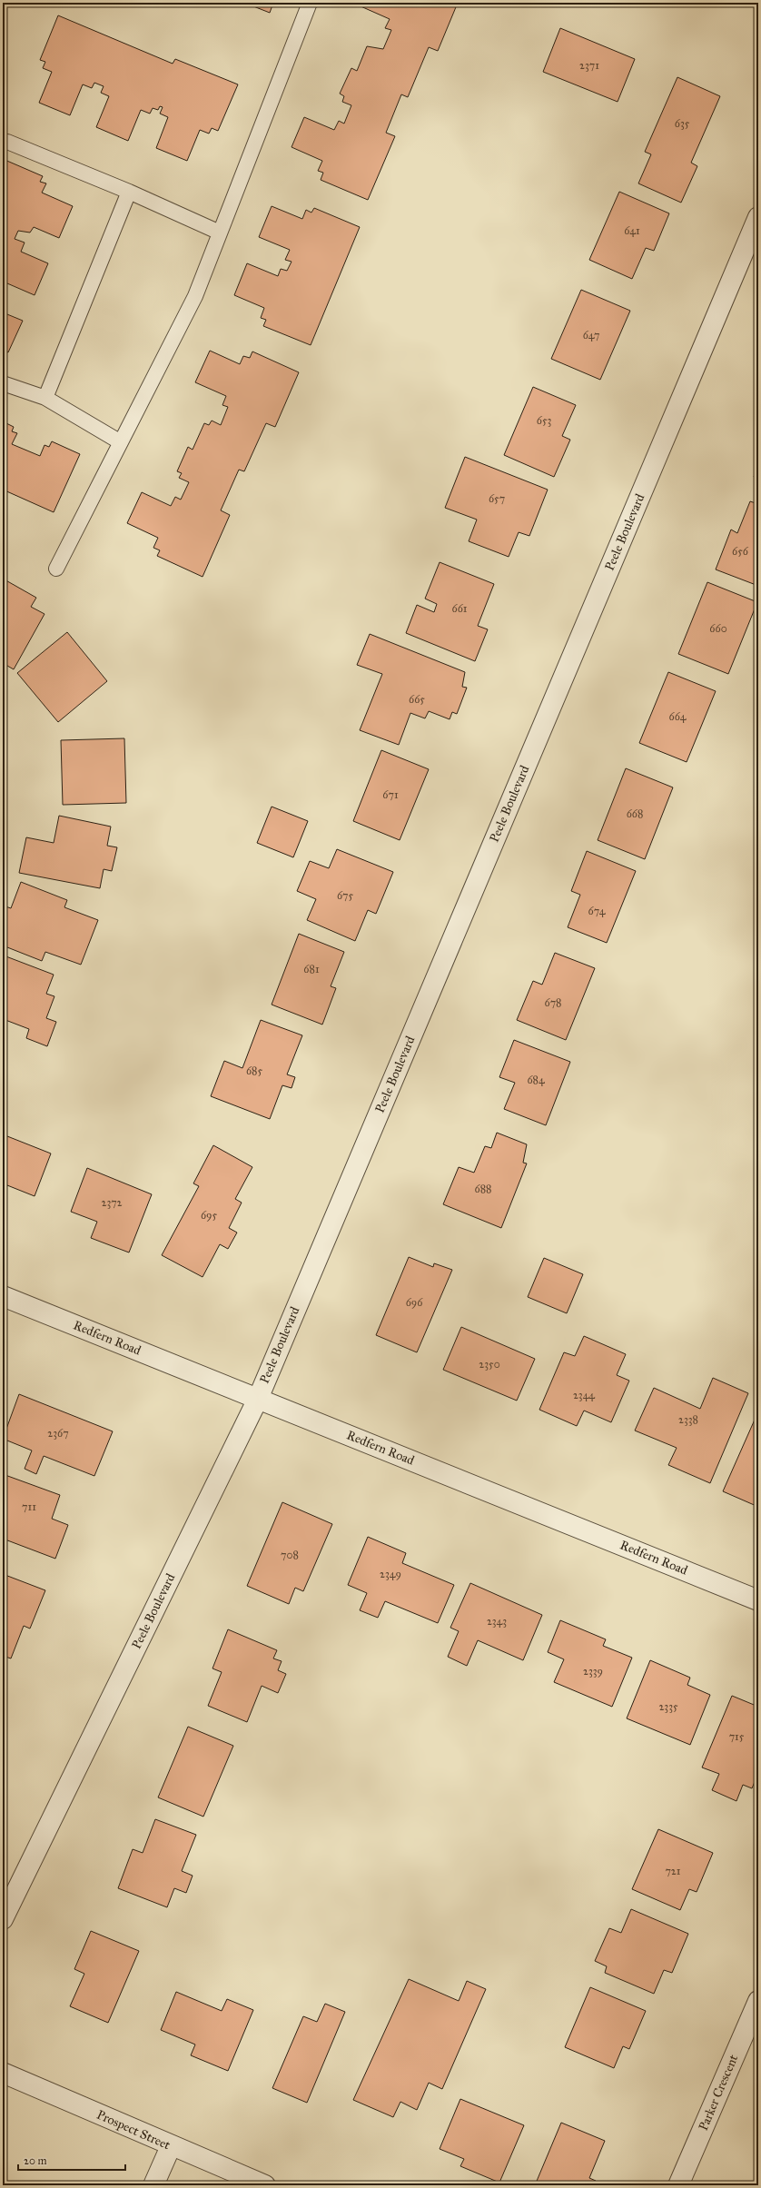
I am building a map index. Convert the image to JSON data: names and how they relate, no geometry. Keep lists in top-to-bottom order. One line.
{"streets":{"street":["Peele Boulevard","Redfern Road","Parker Crescent","Prospect Street"]},"crossings":[["Peele Boulevard","Redfern Road"]],"house_numbers":["2371","635","641","647","653","657","656","661","660","665","664","671","668","675","674","681","678","685","684","688","2372","695","696","2350","2344","2338","2367","711","708","2349","2343","2339","2335","715","721"],"scale_bar":"20 m"}
